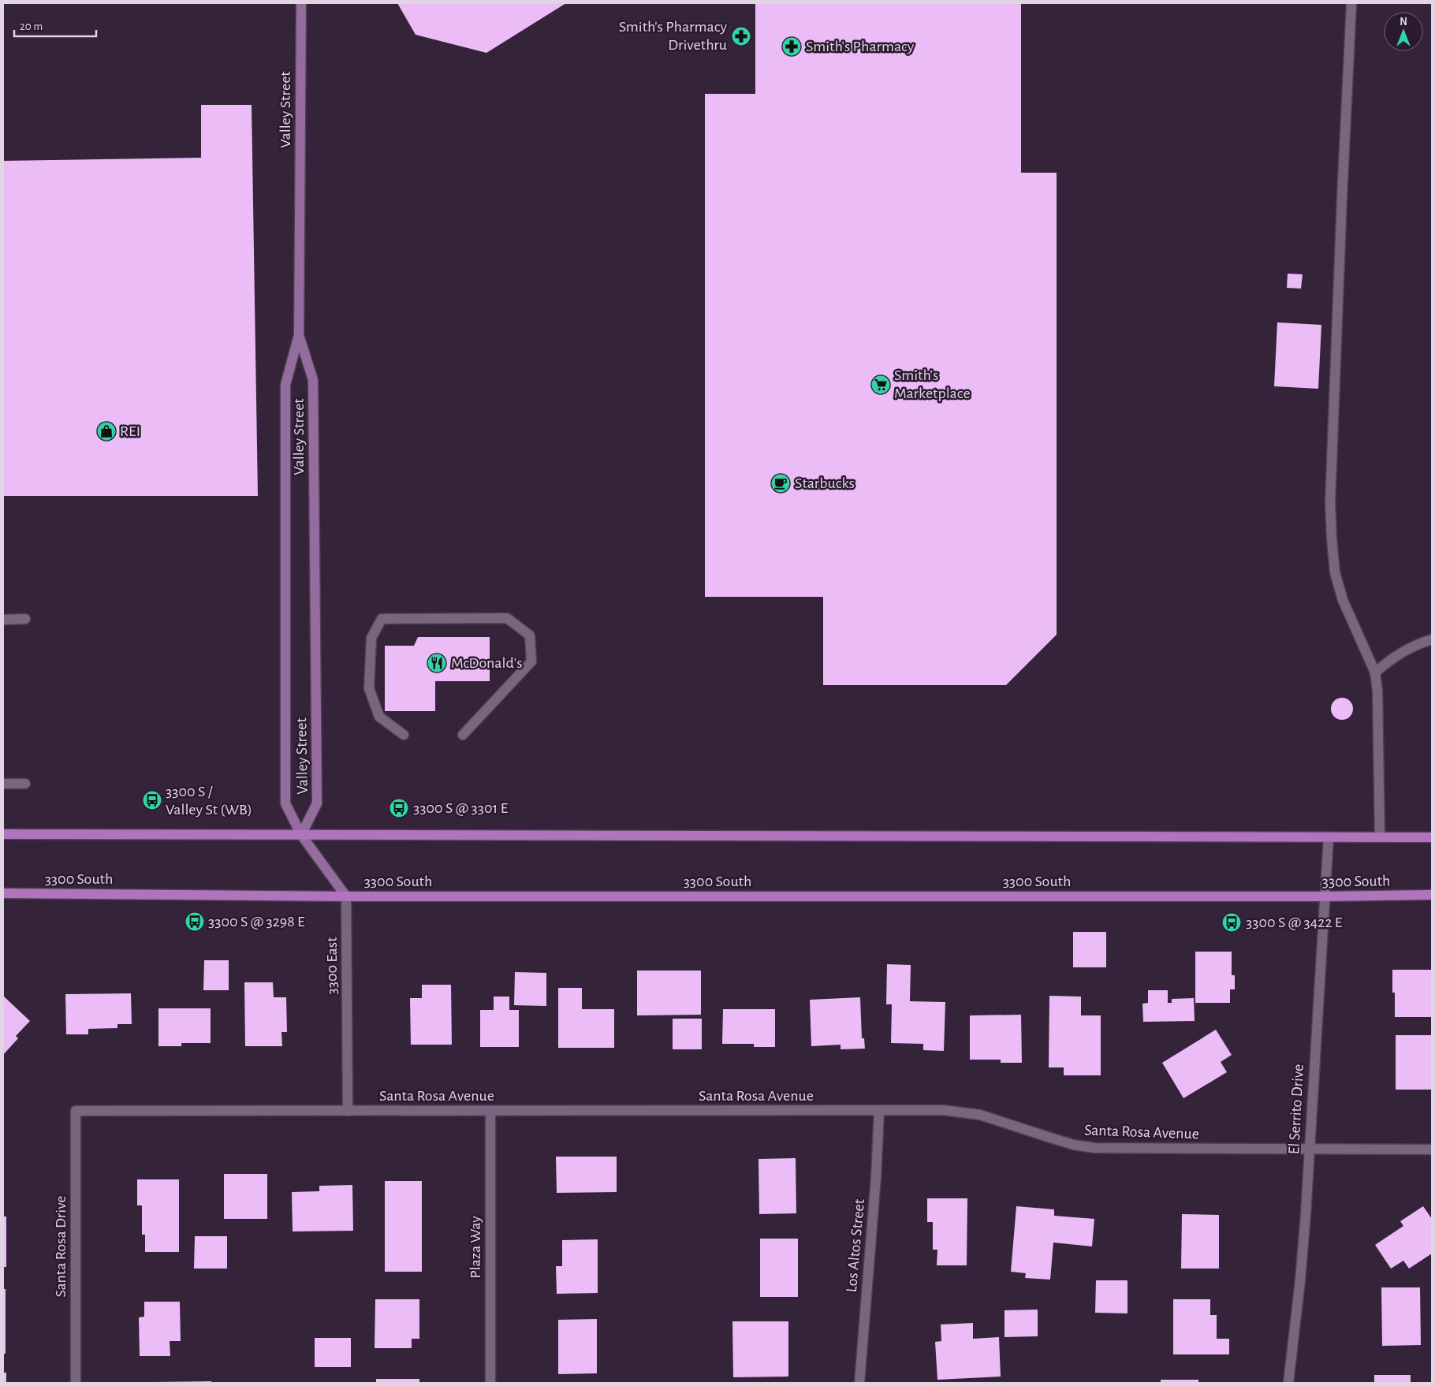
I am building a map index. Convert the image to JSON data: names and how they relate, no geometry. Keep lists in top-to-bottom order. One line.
{"streets":{"main road":["3300 South"],"street":["Valley Street","3300 East","Santa Rosa Avenue","El Serrito Drive","Los Altos Street","Santa Rosa Drive","Plaza Way"]},"crossings":[["3300 South","3300 East"],["3300 South","El Serrito Drive"],["3300 East","Santa Rosa Avenue"],["Santa Rosa Avenue","El Serrito Drive"],["Santa Rosa Avenue","Los Altos Street"],["Santa Rosa Avenue","Santa Rosa Drive"],["Santa Rosa Avenue","Plaza Way"]],"places":{"pharmacy":["Smith's Pharmacy Drivethru","Smith's Pharmacy"],"supermarket":["Smith's Marketplace"],"shop":["REI"],"cafe":["Starbucks"],"restaurant":["McDonald's"],"bus stop":["3300 S / Valley St (WB)","3300 S @ 3301 E","3300 S @ 3298 E","3300 S @ 3422 E"]},"scale_bar":"20 m","north":"top"}
